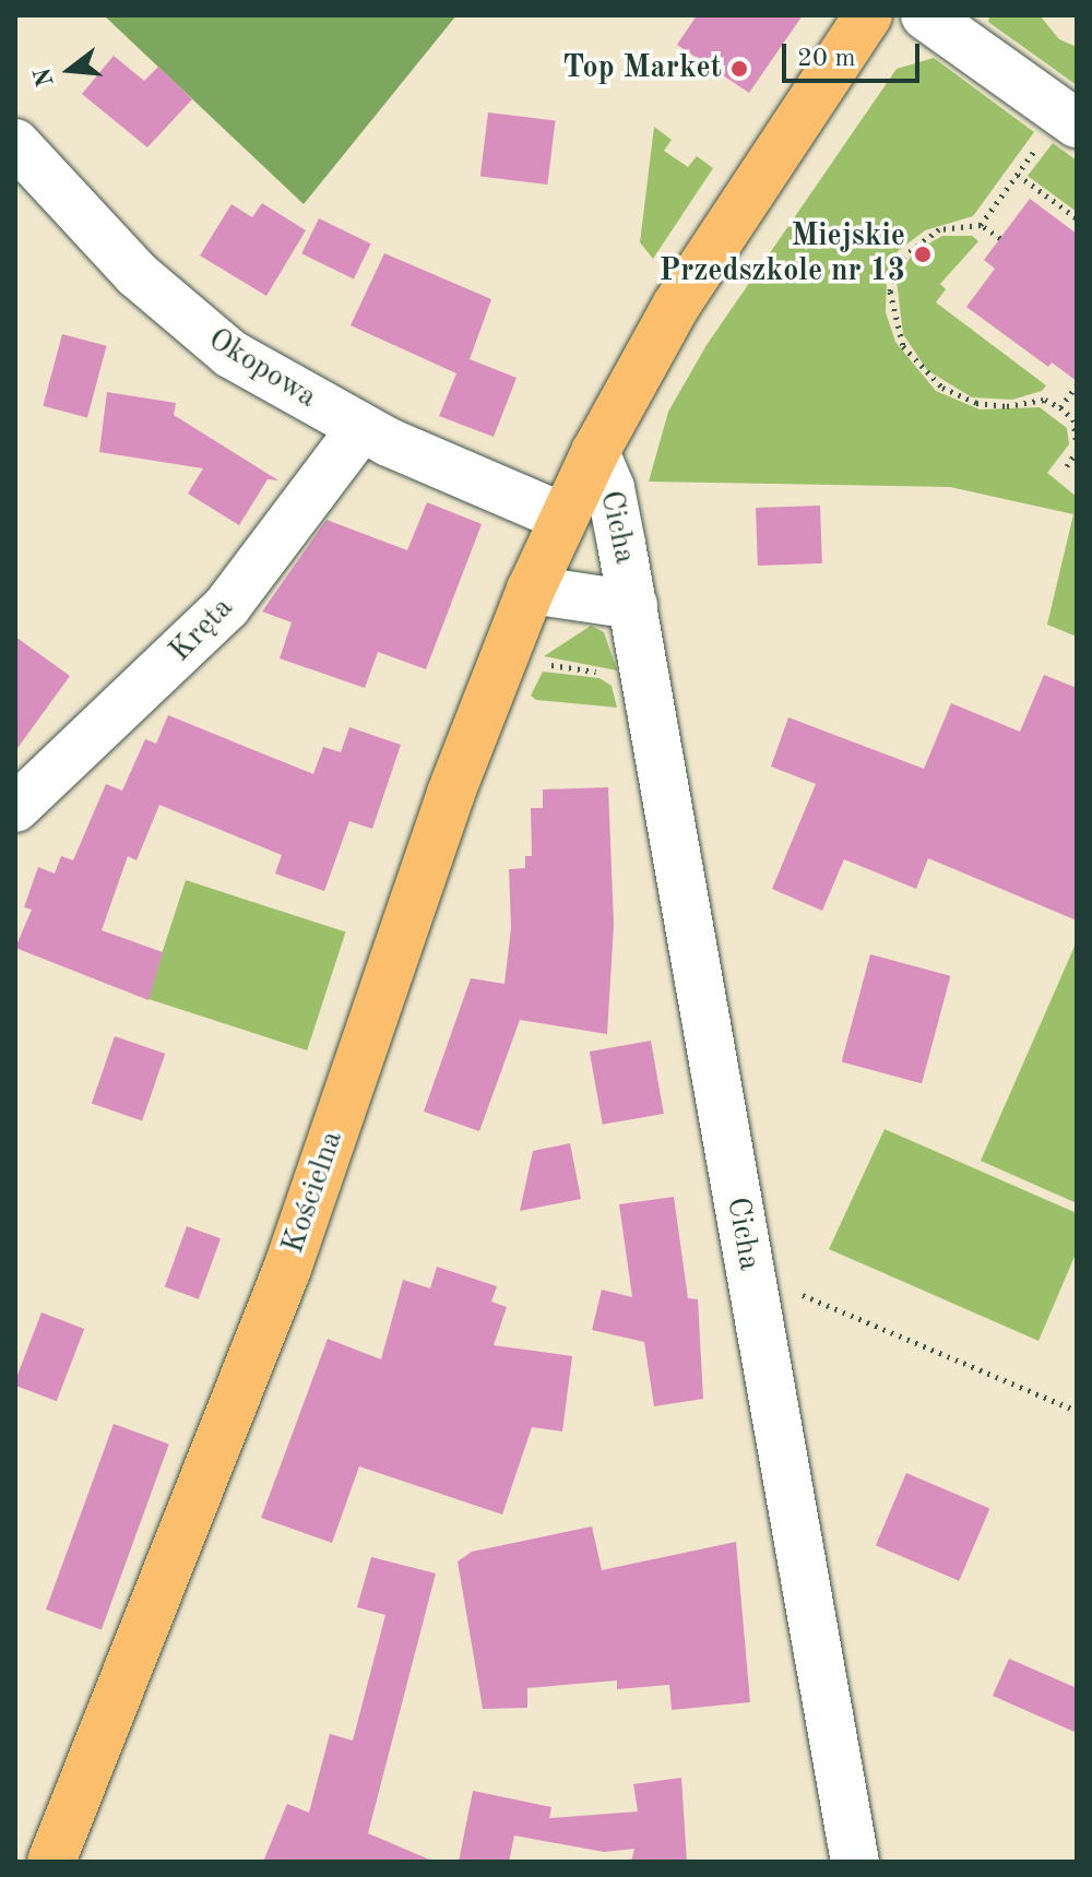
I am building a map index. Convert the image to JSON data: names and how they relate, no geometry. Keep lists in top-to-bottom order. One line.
{"streets":{"main road":["Kościelna"],"street":["Okopowa","Cicha","Kręta"]},"crossings":[["Okopowa","Kręta"],["Okopowa","Kościelna"],["Cicha","Kościelna"]],"places":["Top Market","Miejskie Przedszkole nr 13"],"scale_bar":"20 m","north":"left"}
